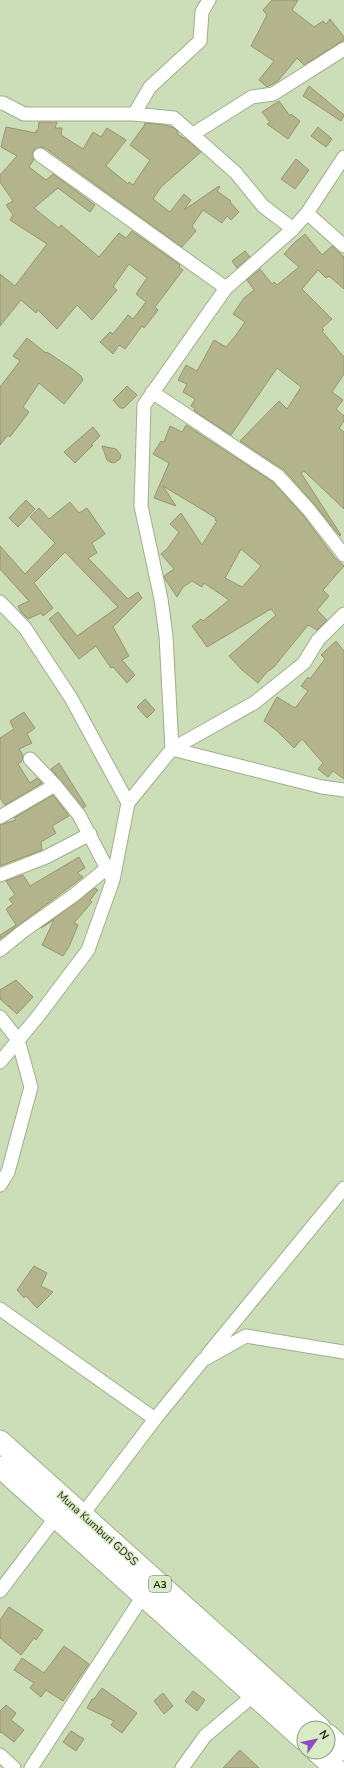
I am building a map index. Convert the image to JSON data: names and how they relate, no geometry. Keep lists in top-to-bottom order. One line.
{"streets":{"highway":["Muna Kumburi GDSS","A3"]},"north":"top right"}
